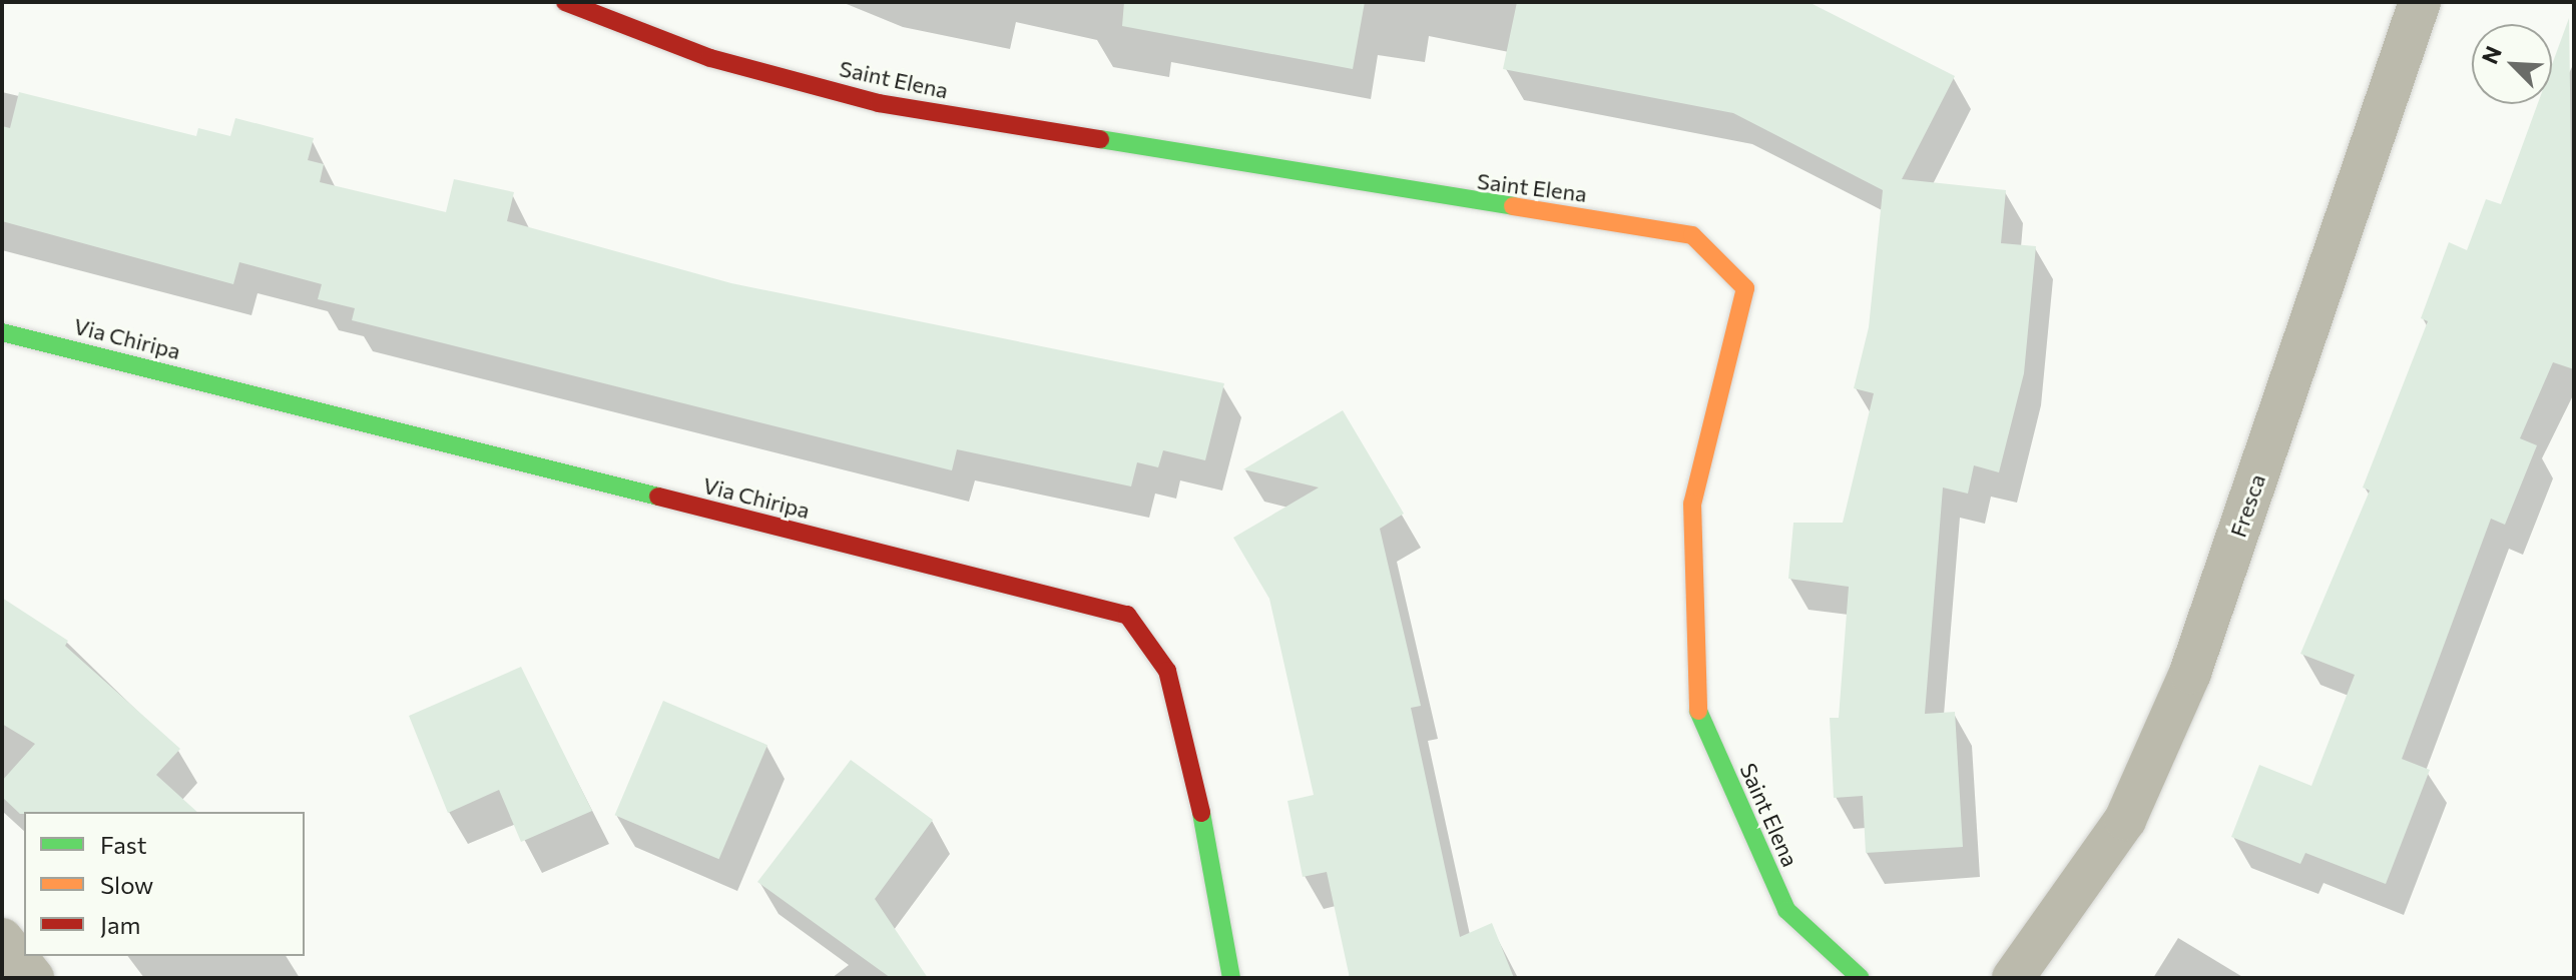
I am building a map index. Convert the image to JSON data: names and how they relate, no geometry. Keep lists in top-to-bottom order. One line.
{"streets":{"street":["Saint Elena","Via Chiripa","Fresca"]},"legend":["Fast","Slow","Jam"],"north":"top left"}
